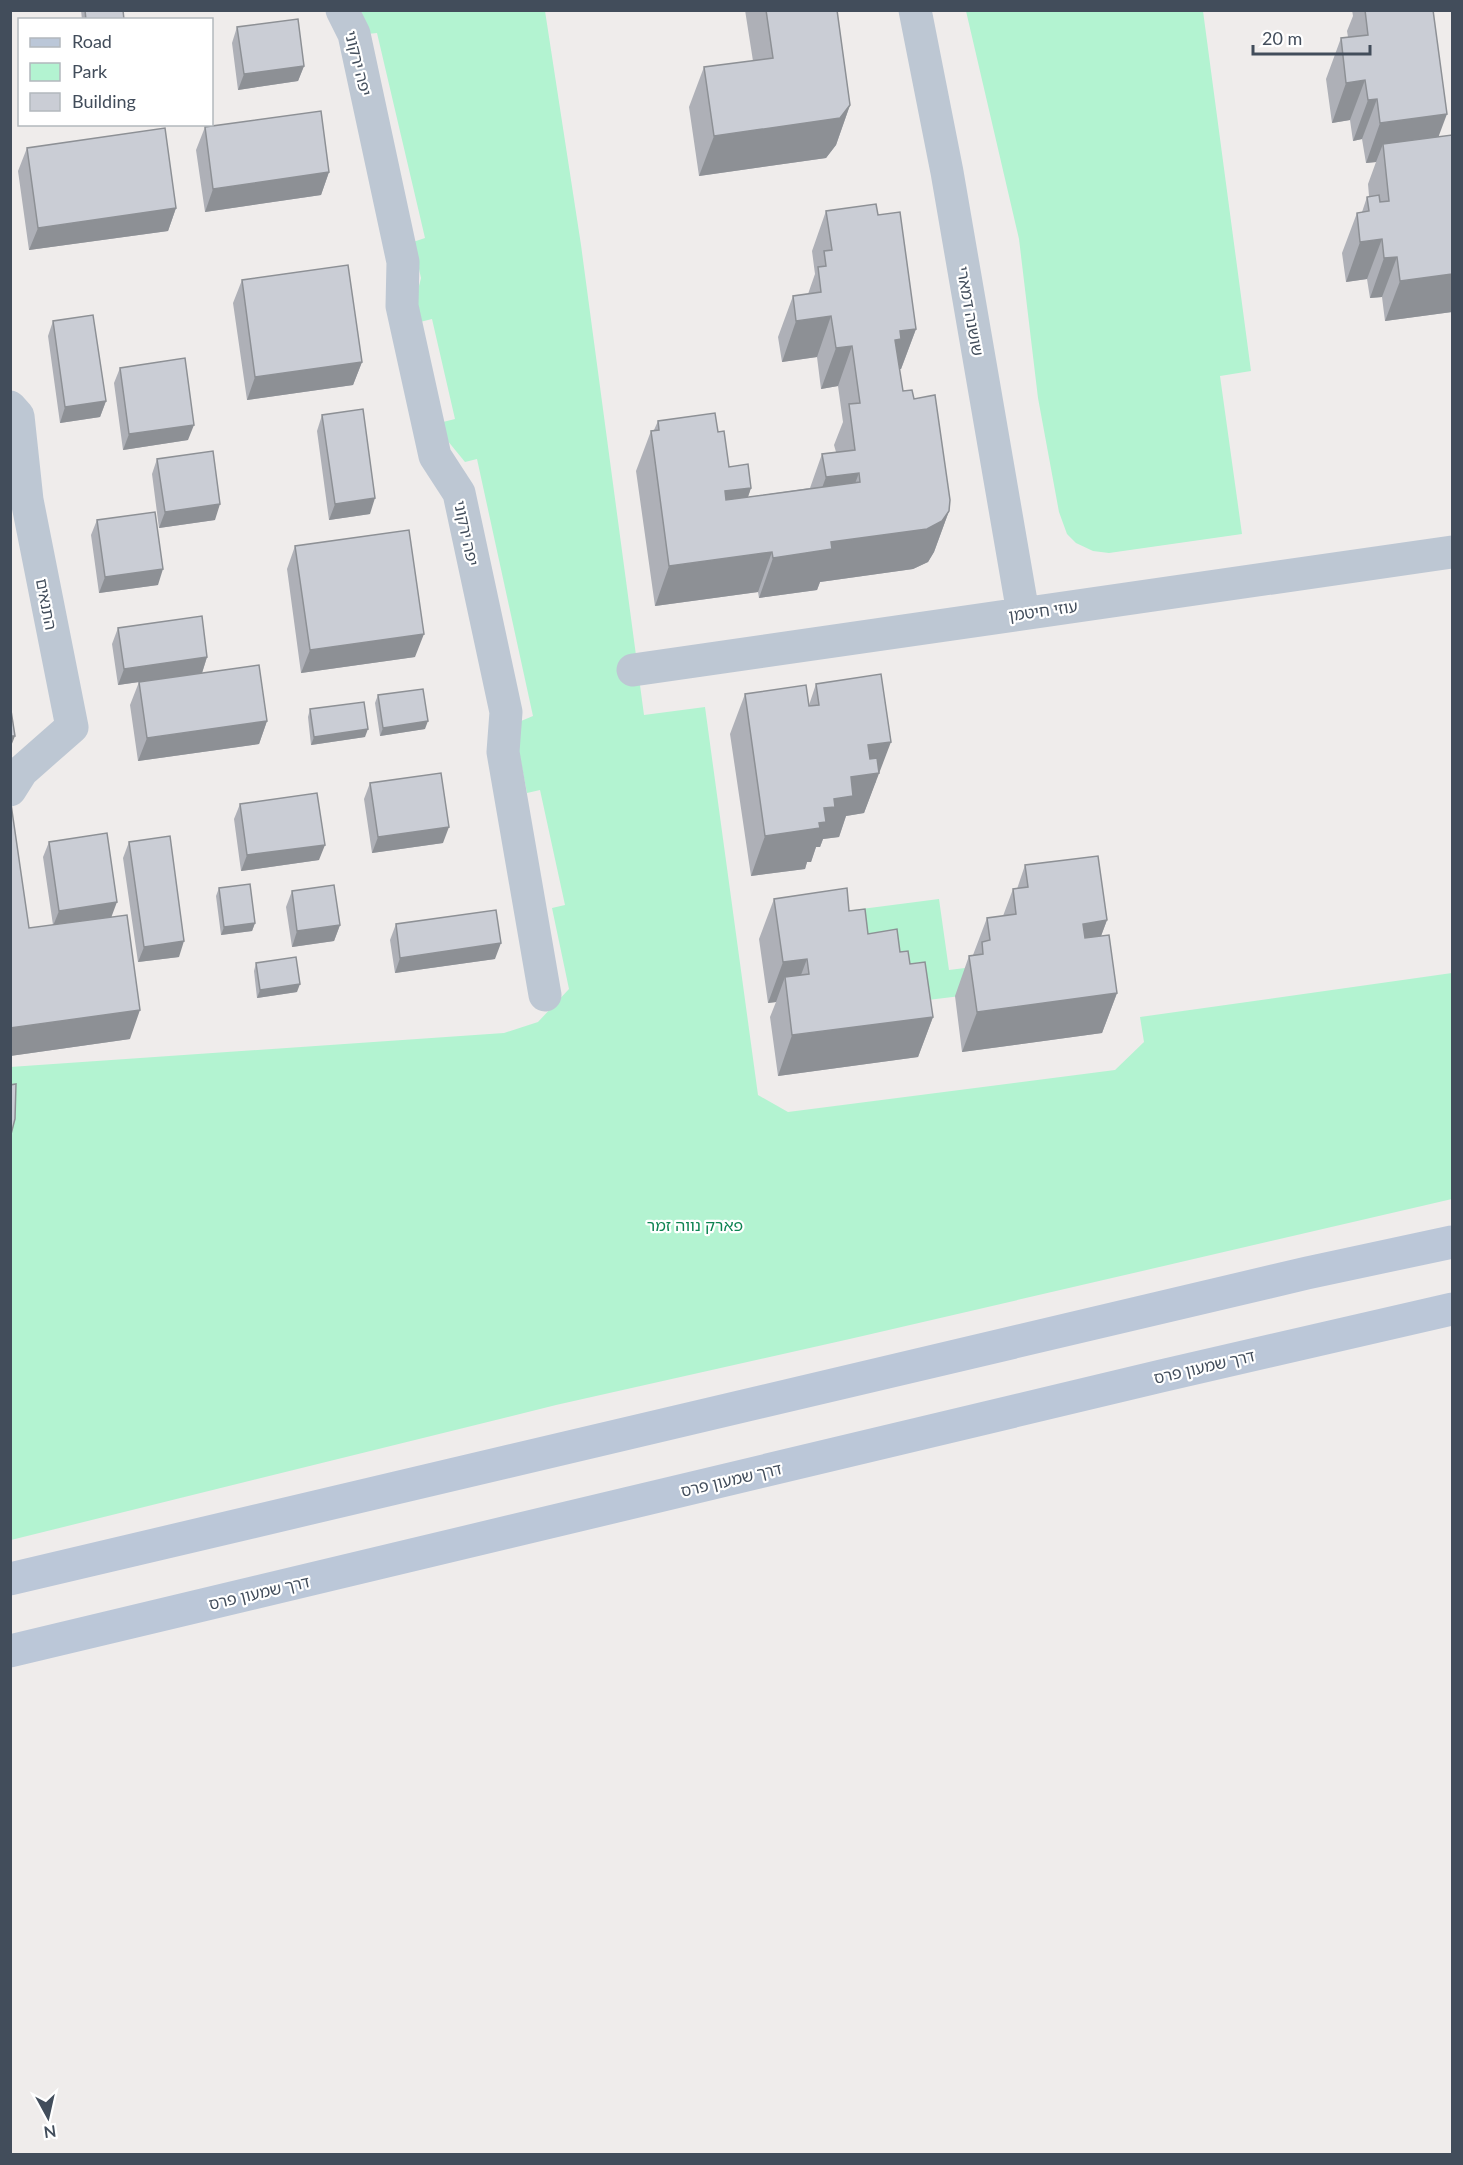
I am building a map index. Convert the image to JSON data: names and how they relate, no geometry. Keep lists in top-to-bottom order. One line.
{"streets":{"street":["יפה ירקוני","שושנה דמארי","התנאים","עוזי חיטמן","דרך שמעון פרס"]},"crossings":[["שושנה דמארי","עוזי חיטמן"]],"parks":["פארק נווה זמר"],"legend":["Road","Park","Building"],"scale_bar":"20 m","north":"bottom"}
